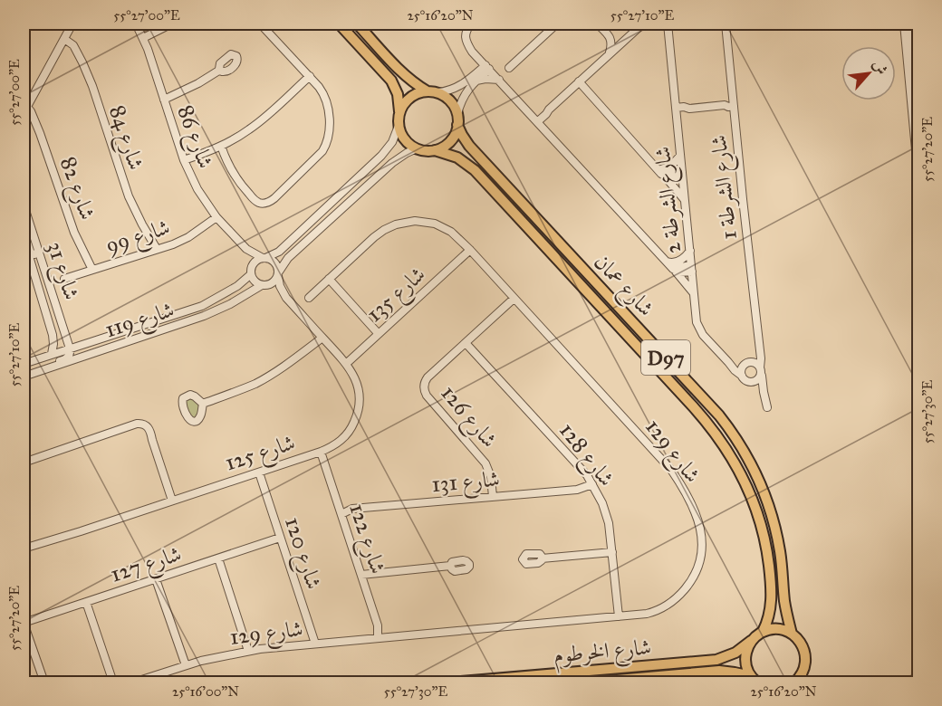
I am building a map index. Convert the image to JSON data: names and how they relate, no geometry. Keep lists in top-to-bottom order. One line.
{"streets":{"main road":["شارع عمان","D97","شارع الخرطوم"],"street":["شارع 86","شارع 84","شارع الشرطة 1","شارع 82","شارع الشرطة 2","شارع 99","شارع 31","شارع 135","شارع 119","شارع 126","شارع 129","شارع 125","شارع 128","شارع 131","شارع 122","شارع 120","شارع 127"]},"crossings":[["شارع 86","شارع 99"],["شارع 86","شارع 119"],["شارع 86","شارع 125"],["شارع 84","شارع 99"],["شارع الشرطة 1","شارع الشرطة 2"],["شارع 82","شارع 99"],["شارع 31","شارع 119"],["شارع عمان","شارع الخرطوم"],["شارع 135","شارع 129"],["شارع 135","شارع 125"],["شارع 119","شارع 125"],["شارع 126","شارع 129"],["شارع 126","شارع 128"],["شارع 126","شارع 131"],["شارع 129","شارع 128"],["شارع 129","شارع 122"],["شارع 129","شارع 120"],["شارع 125","شارع 122"],["شارع 125","شارع 120"],["شارع 128","شارع 131"],["شارع 131","شارع 122"],["شارع 120","شارع 127"]],"north":"top right","coordinates":["55°27'00\"E","25°16'20\"N","55°27'10\"E","55°27'20\"E","55°27'30\"E","25°16'00\"N"]}
